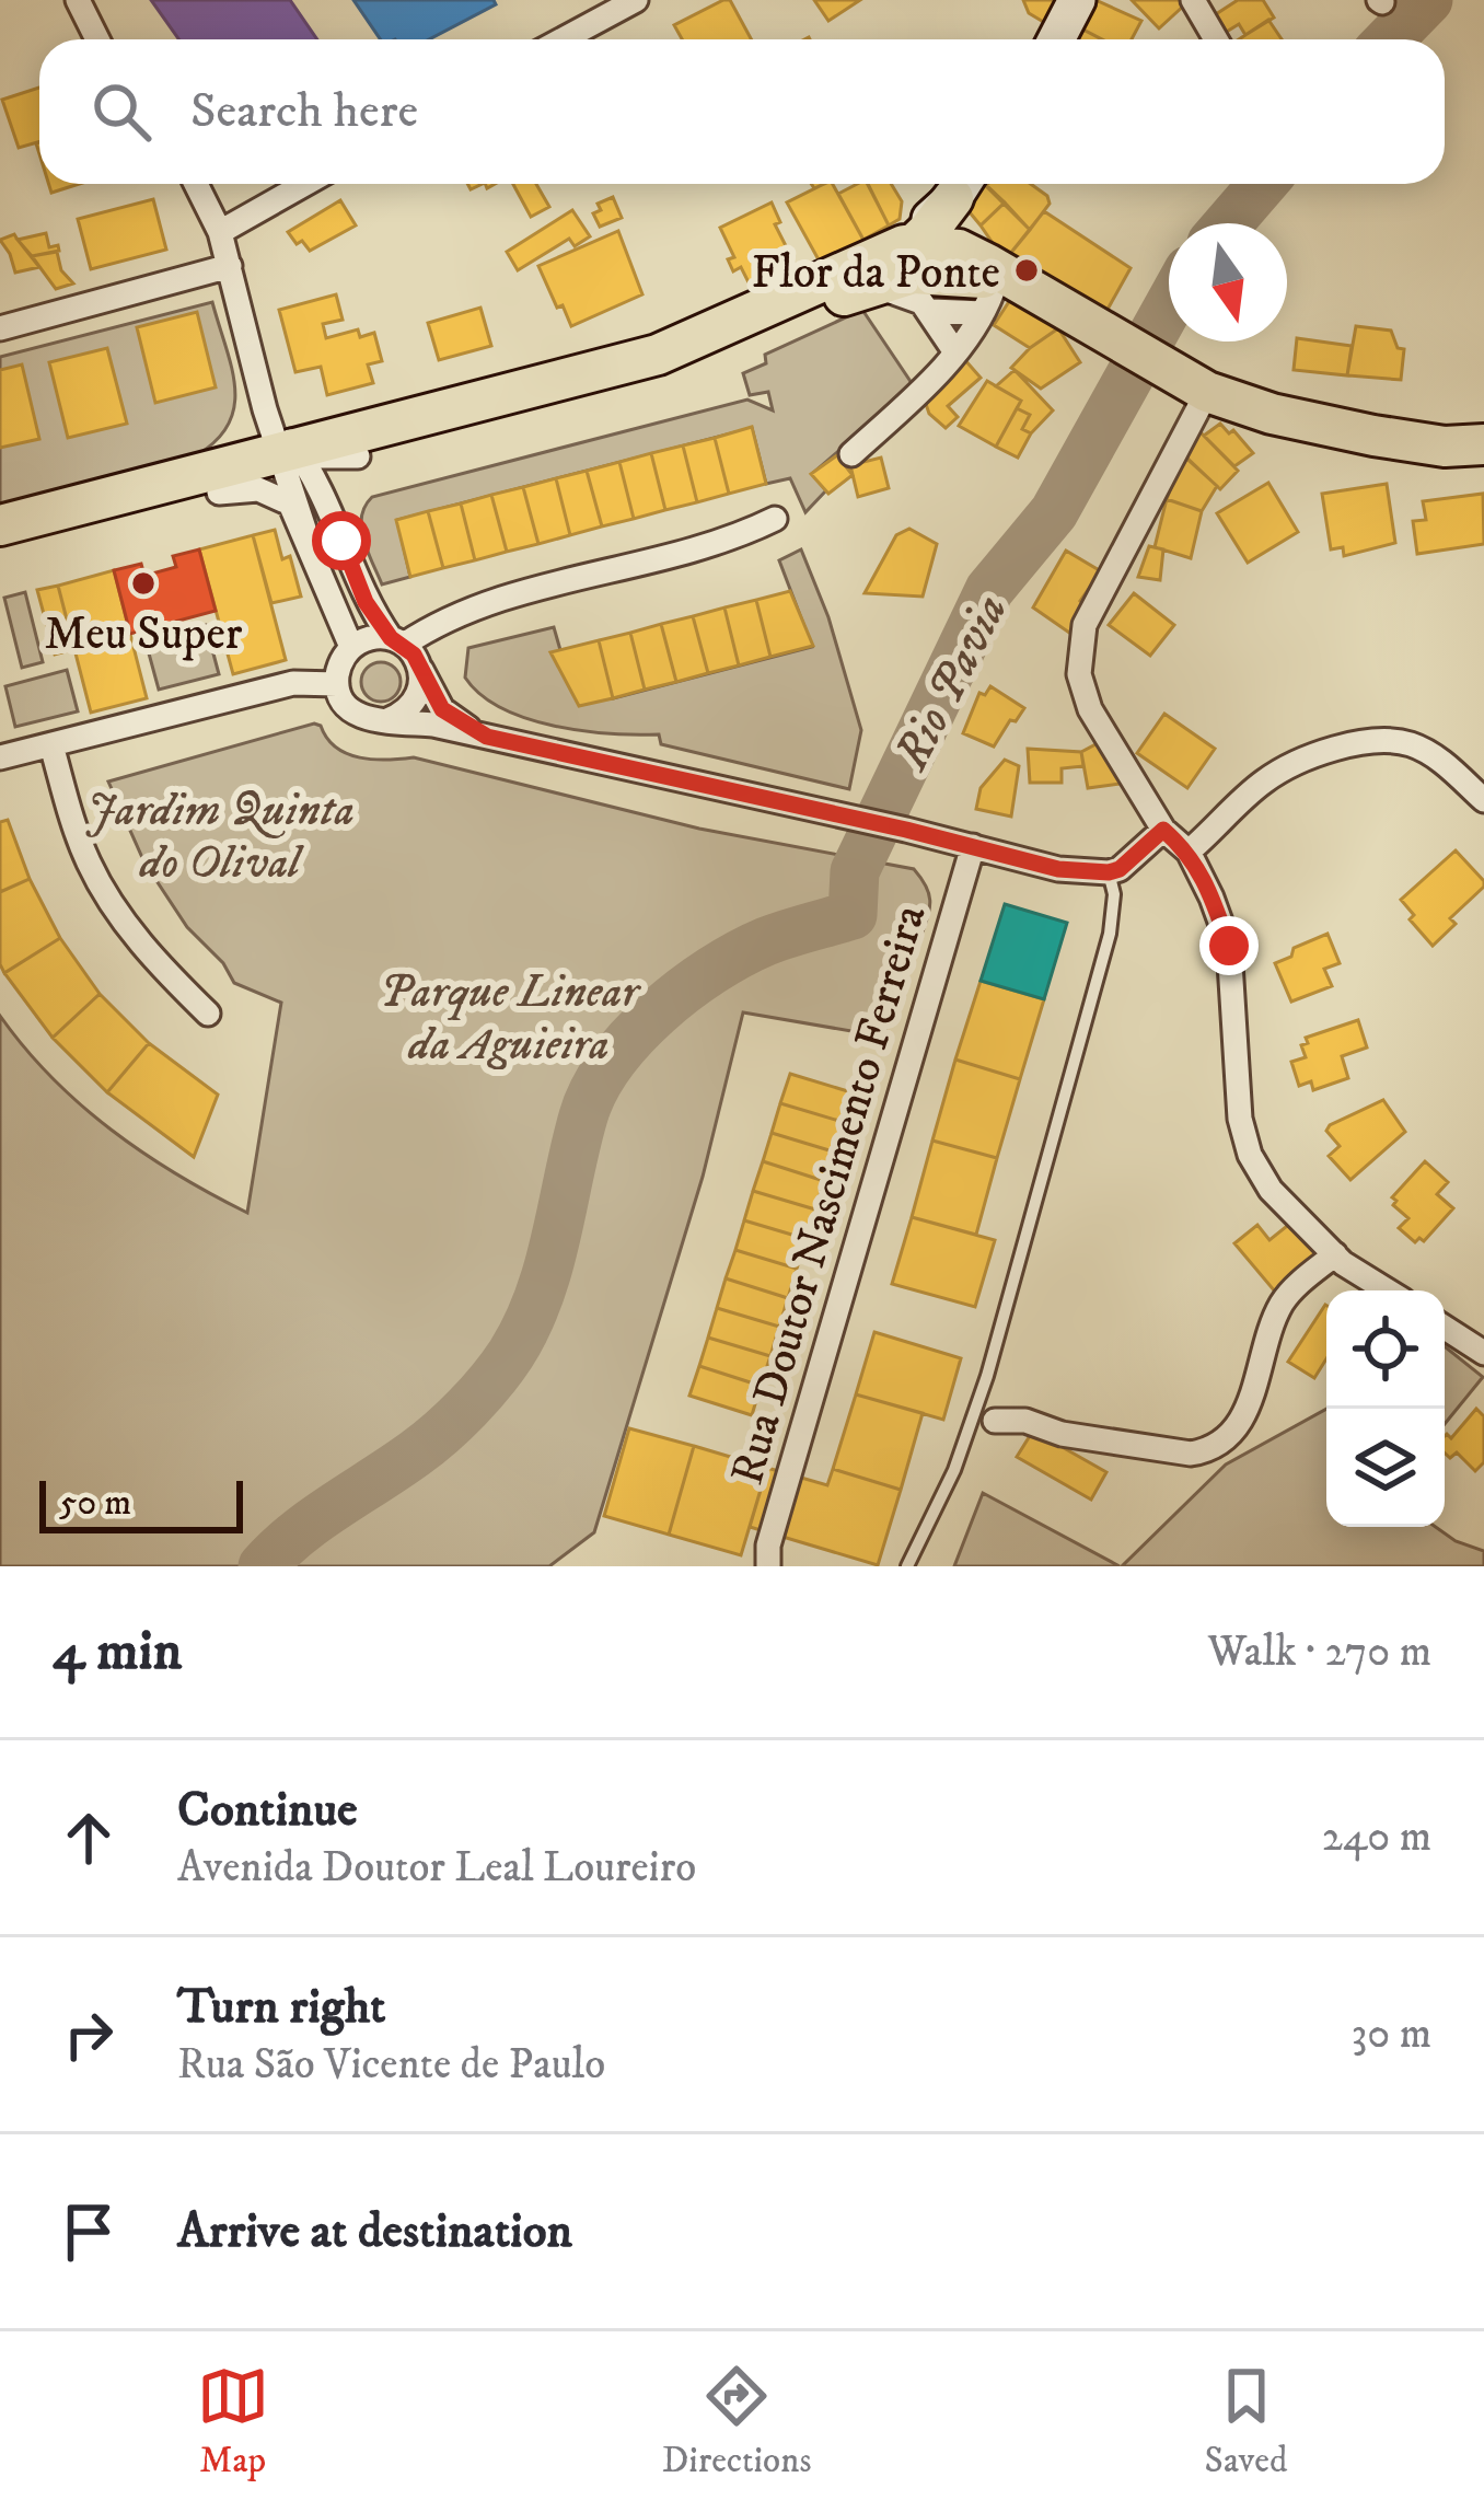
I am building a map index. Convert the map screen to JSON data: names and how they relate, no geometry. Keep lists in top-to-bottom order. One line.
{"streets":{"street":["Rua Doutor Nascimento Ferreira"]},"water":["Rio Pavia"],"parks":["Jardim Quinta do Olival","Parque Linear da Aguieira"],"places":["Flor da Ponte","Meu Super"],"scale_bar":"50 m","north":"bottom","page":{"search":"Search here","scale":"50 m","heading":["4 min","Walk · 270 m"],"list":[["Continue","Avenida Doutor Leal Loureiro","240 m"],["Turn right","Rua São Vicente de Paulo","30 m"],"Arrive at destination"],"nav":["Map","Directions","Saved"]}}
